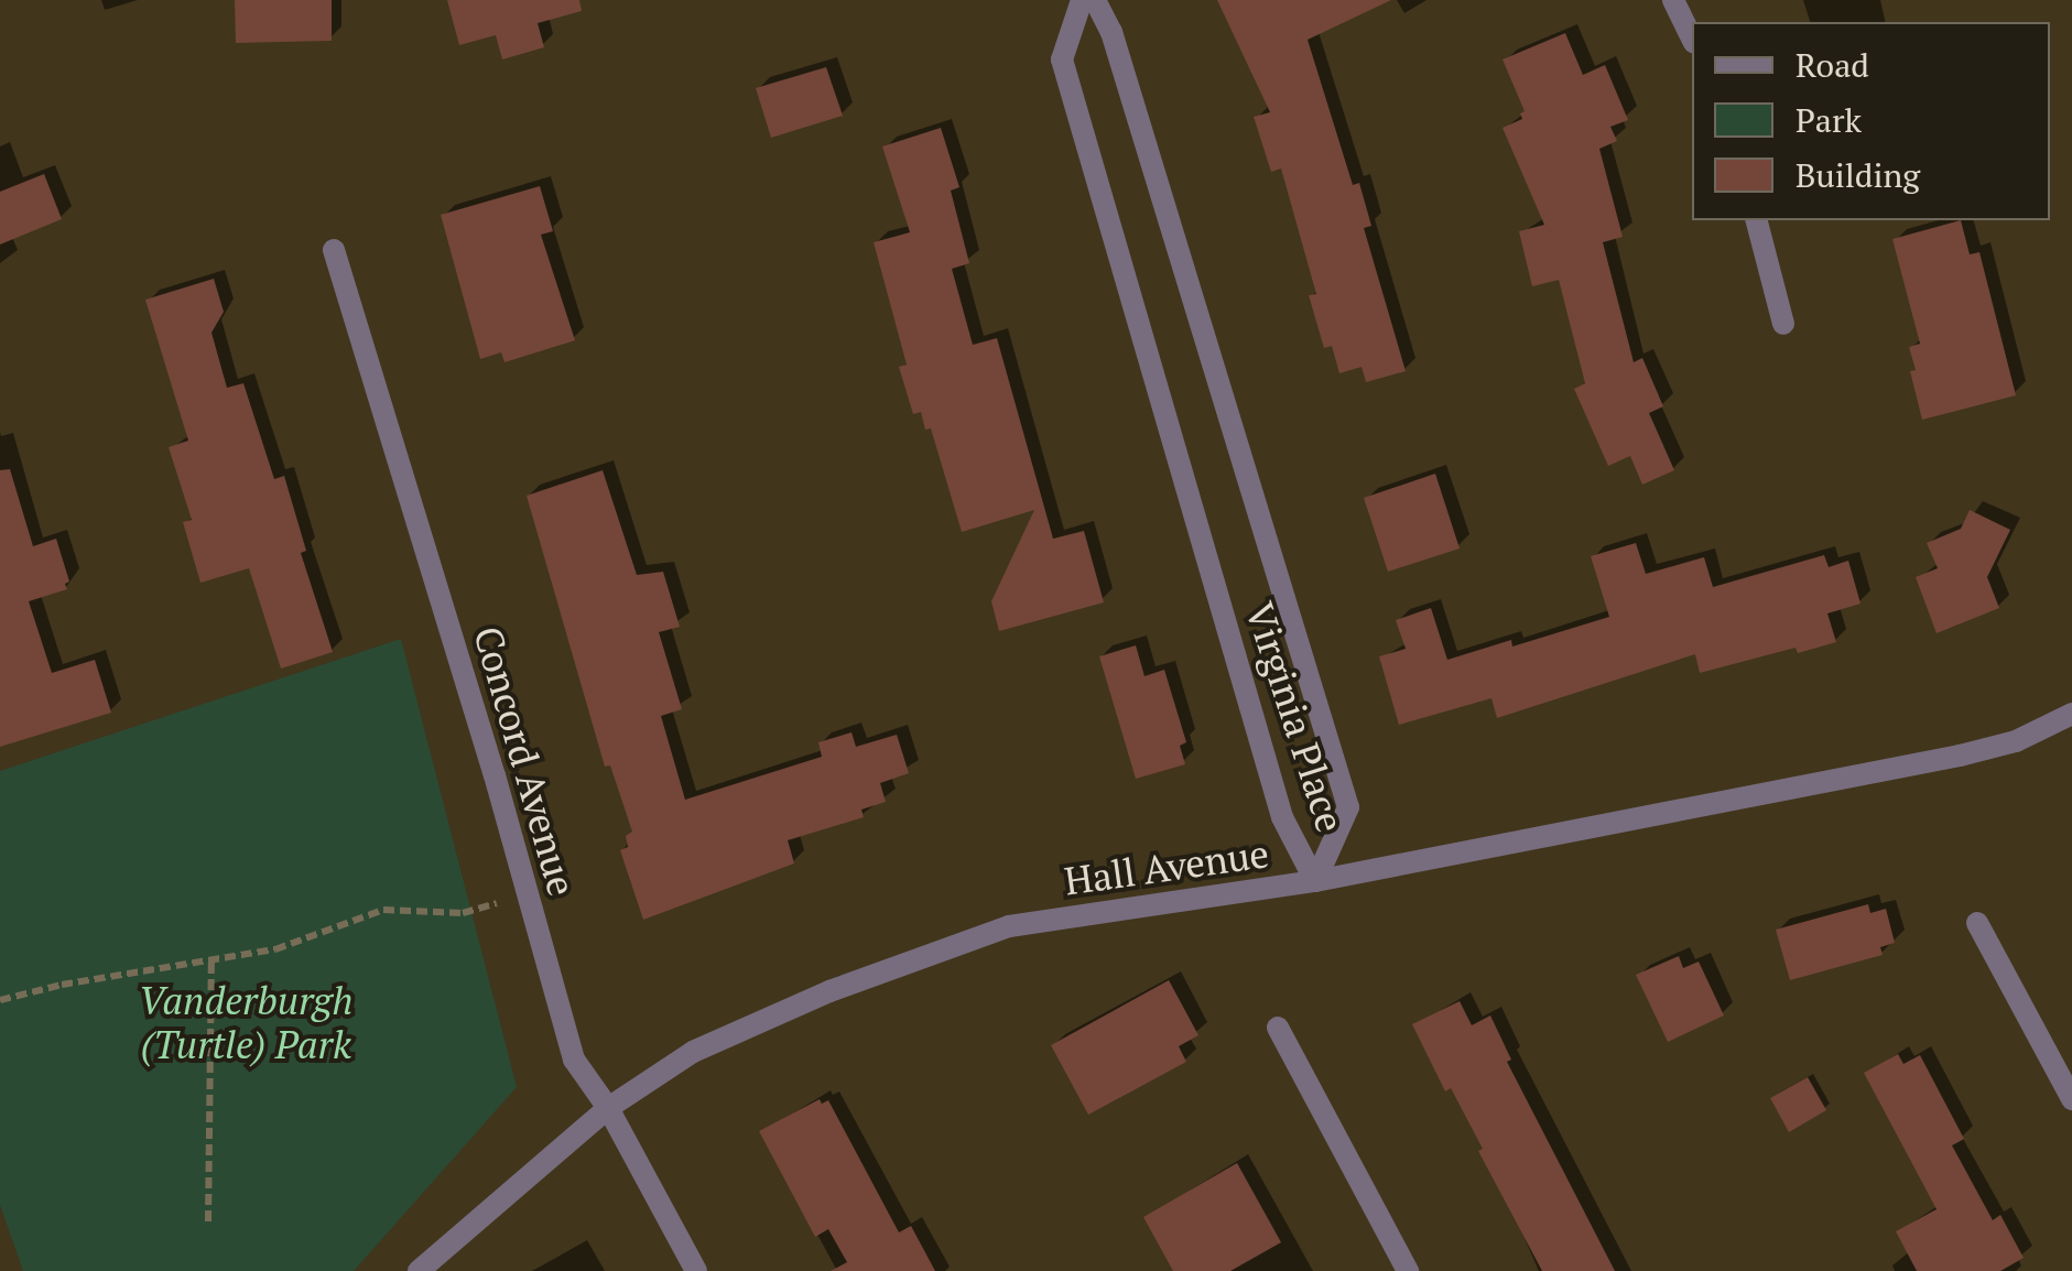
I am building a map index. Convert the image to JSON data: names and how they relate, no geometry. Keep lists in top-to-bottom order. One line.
{"streets":{"street":["Virginia Place","Concord Avenue","Hall Avenue"]},"crossings":[["Virginia Place","Hall Avenue"],["Concord Avenue","Hall Avenue"]],"parks":["Vanderburgh (Turtle) Park"],"legend":["Road","Park","Building"]}
